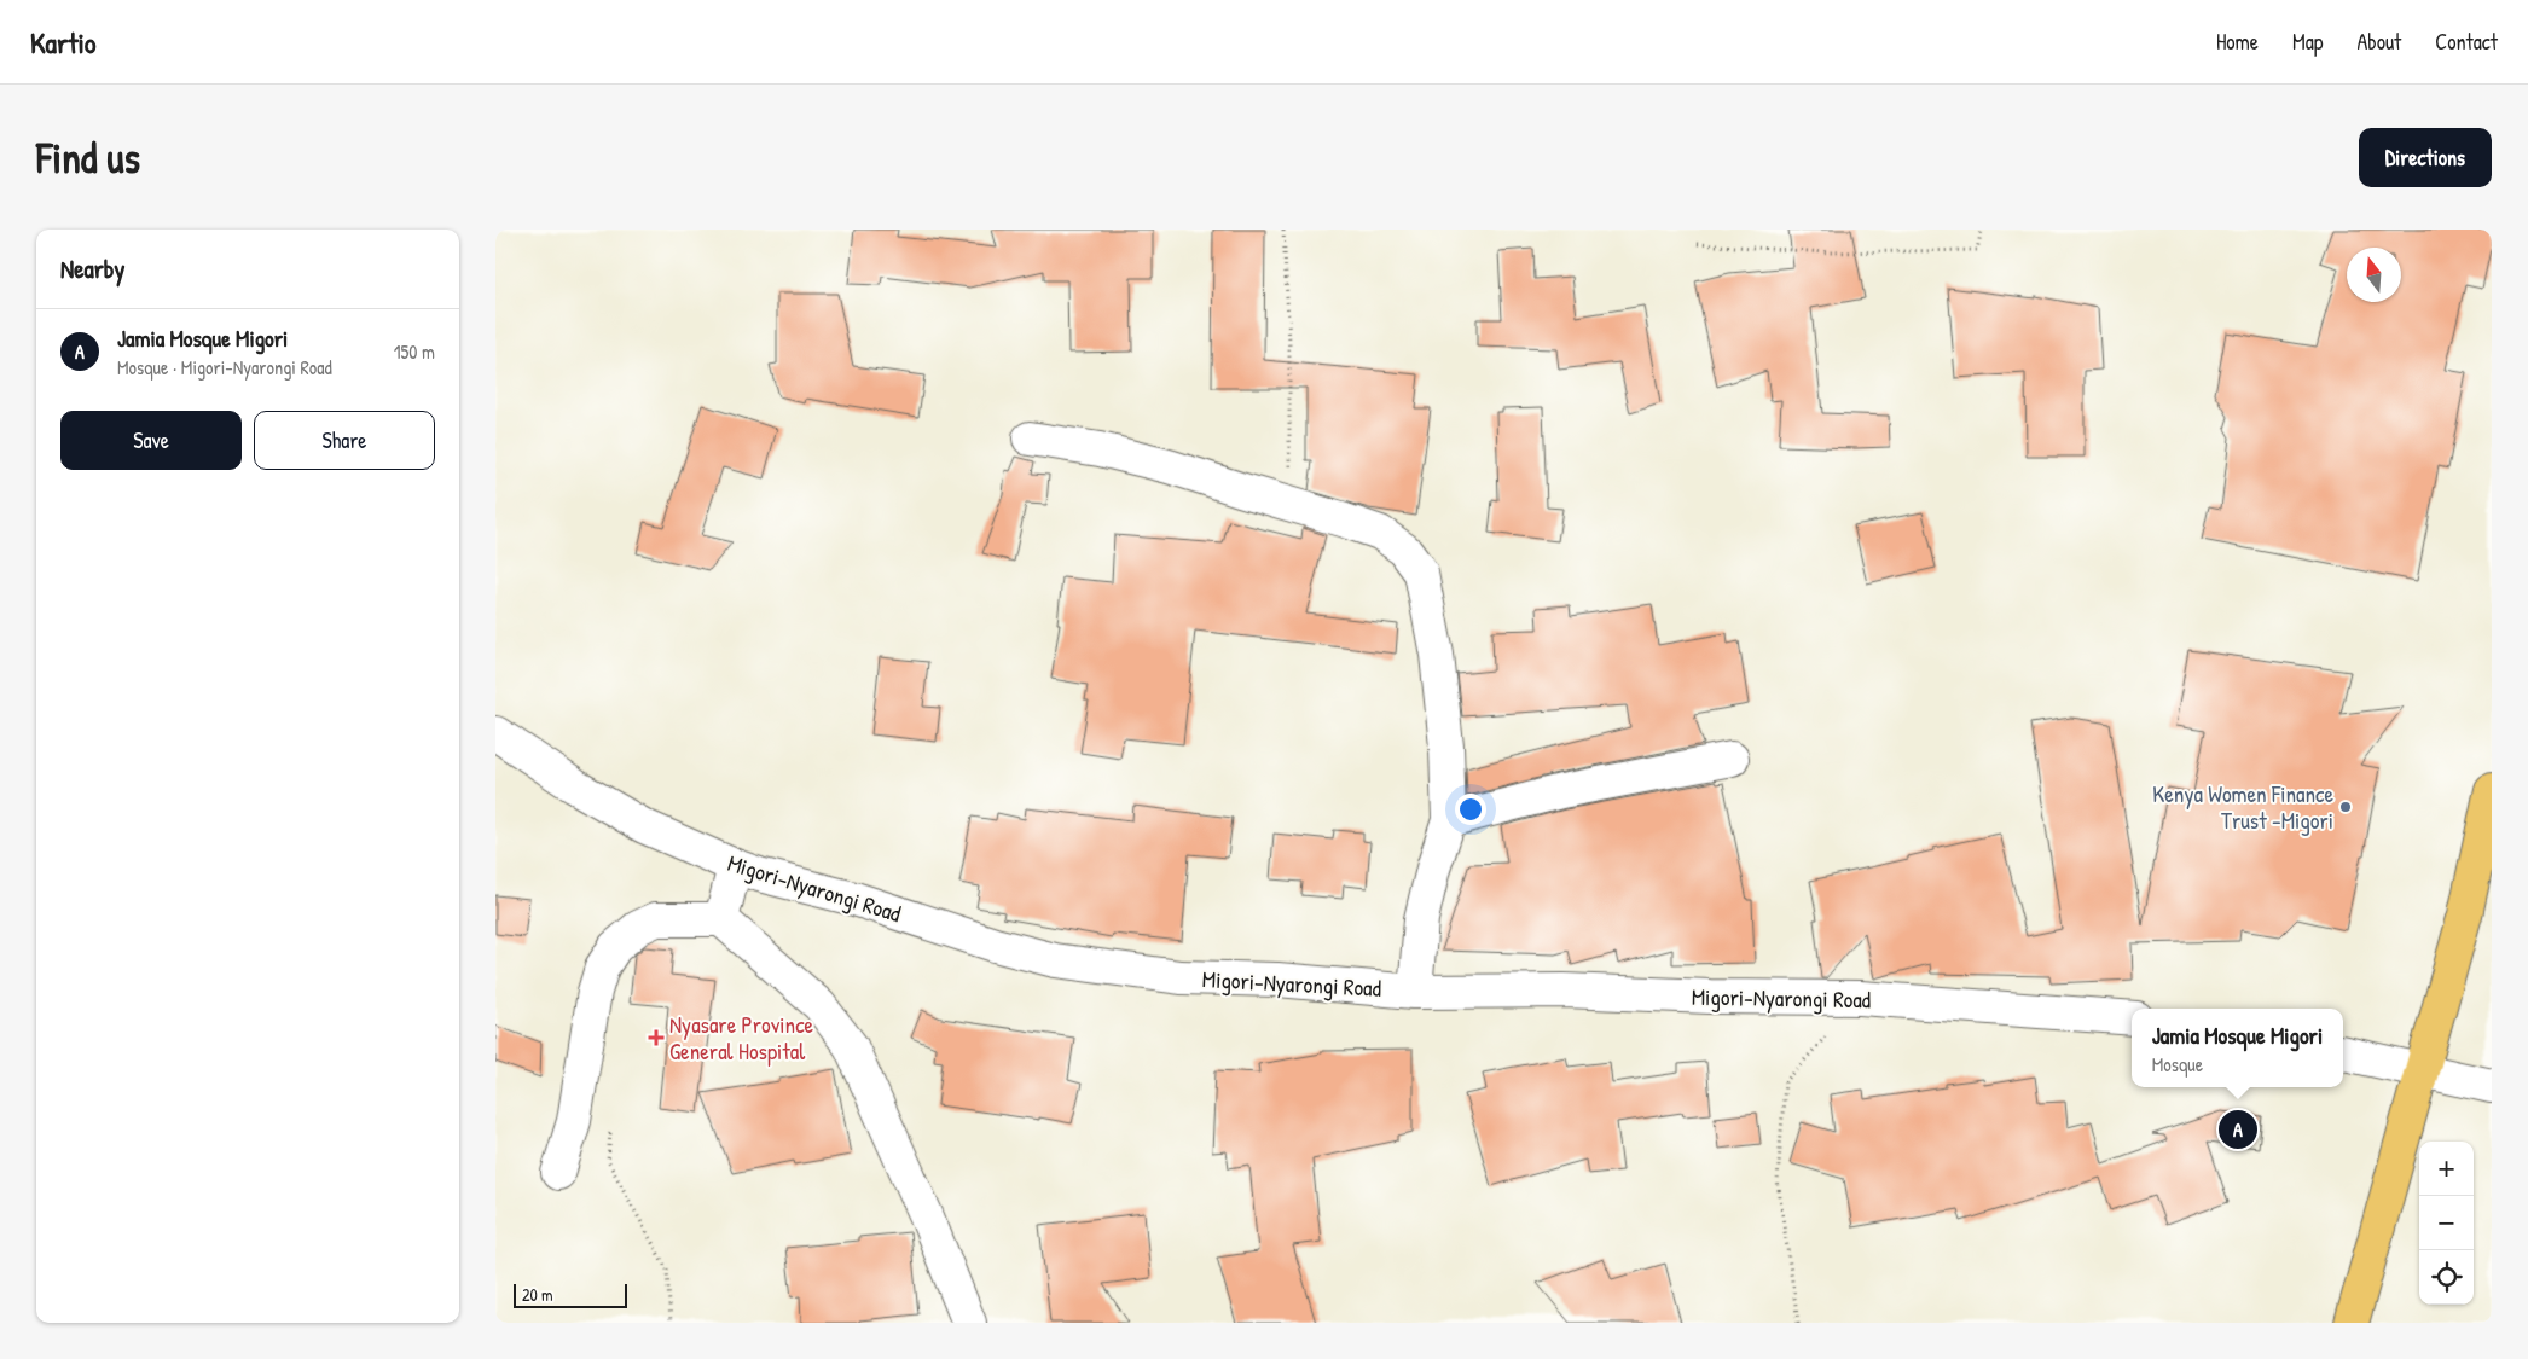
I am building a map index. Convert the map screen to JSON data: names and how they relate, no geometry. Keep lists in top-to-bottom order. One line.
{"streets":{"street":["Migori-Nyarongi Road"]},"places":{"other":["Kenya Women Finance Trust -Migori"],"health":["Nyasare Province General Hospital"]},"scale_bar":"20 m","north":"top","page":{"header":"Kartio","nav":["Home","Map","About","Contact"],"buttons":["Directions",["Save","Share"]],"title":"Find us","heading":"Nearby","list":[{"mark":"A","name":"Jamia Mosque Migori","note":"Mosque · Migori-Nyarongi Road","value":"150 m"}],"popup":["Jamia Mosque Migori","Mosque"],"pins":"A","map_buttons":["+","−"],"scale":"20 m"}}
